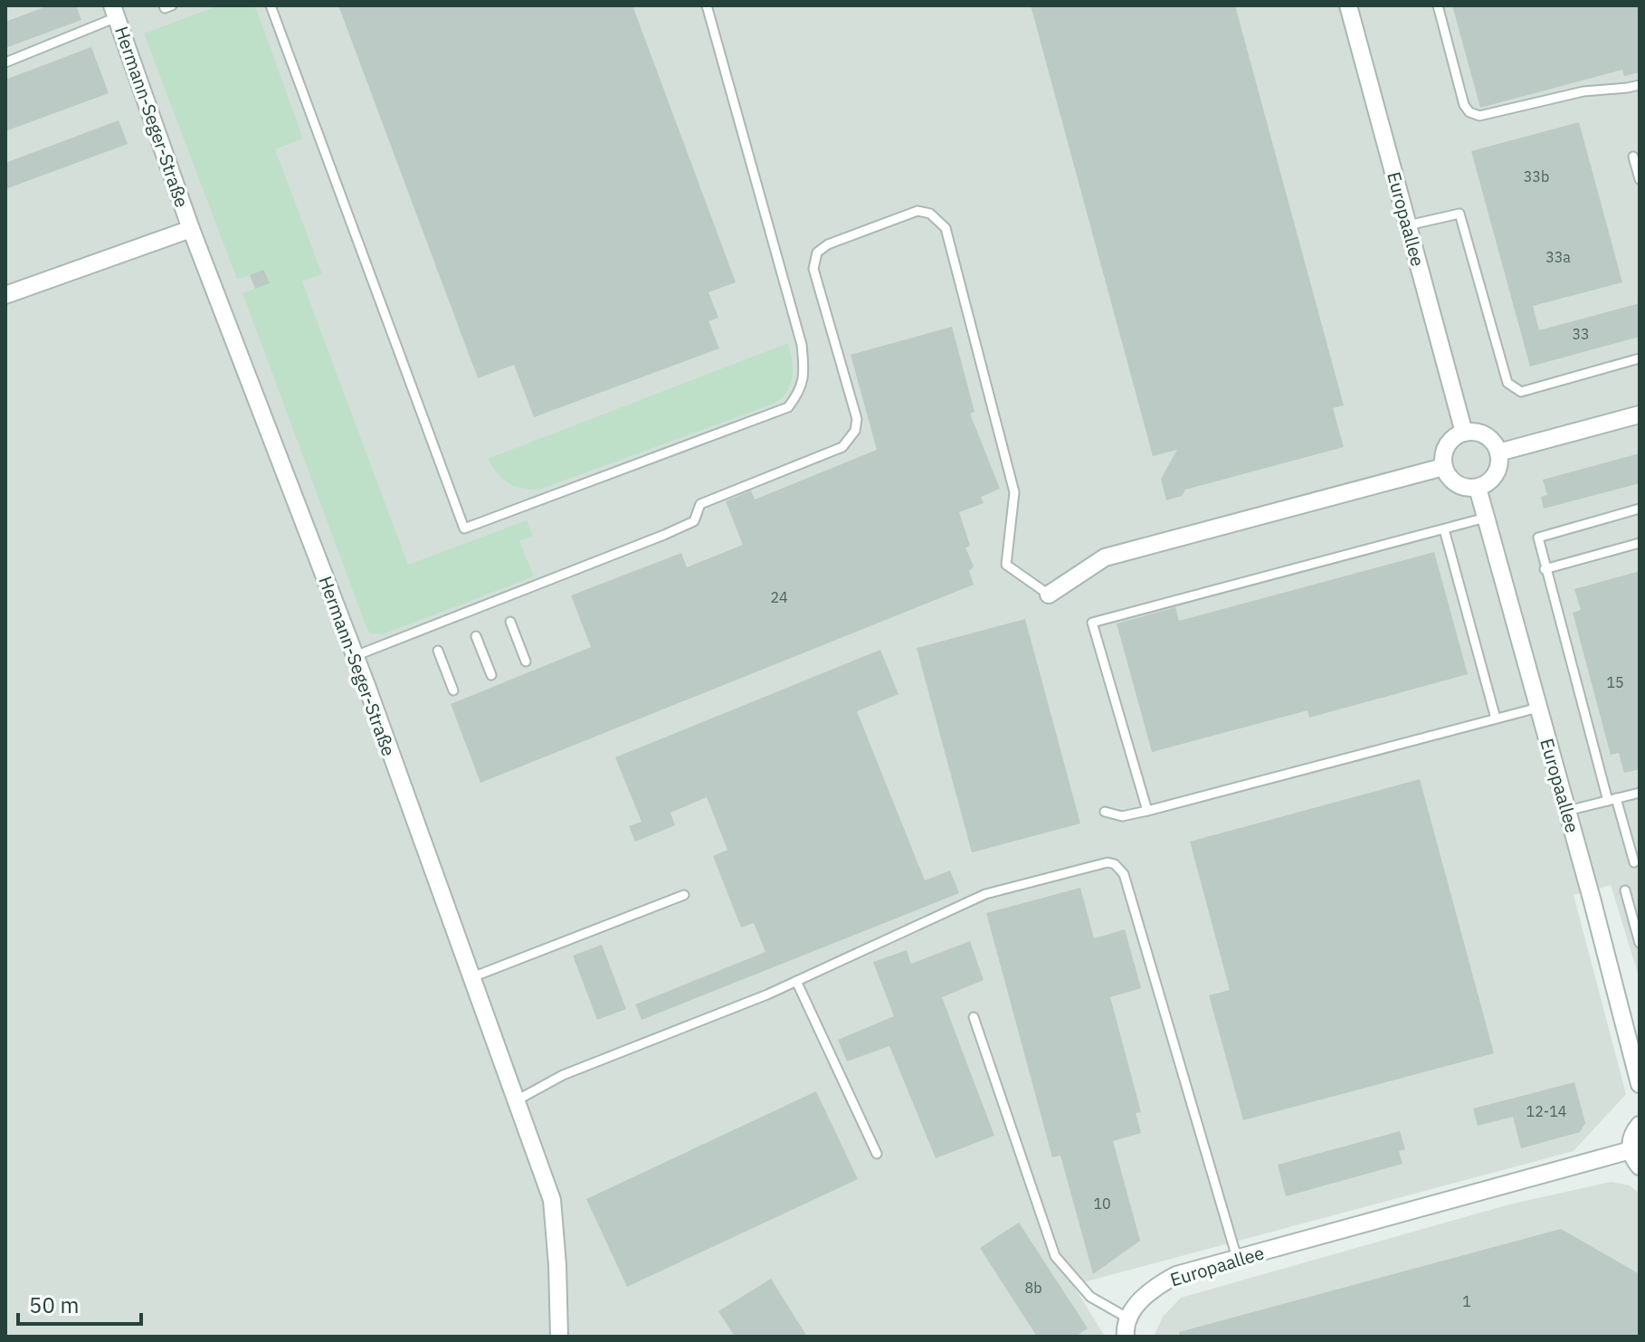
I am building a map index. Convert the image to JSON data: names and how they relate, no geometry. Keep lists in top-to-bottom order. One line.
{"streets":{"street":["Hermann-Seger-Straße","Europaallee"]},"house_numbers":["33b","33a","33","24","15","12-14","10","8b","1"],"scale_bar":"50 m"}
